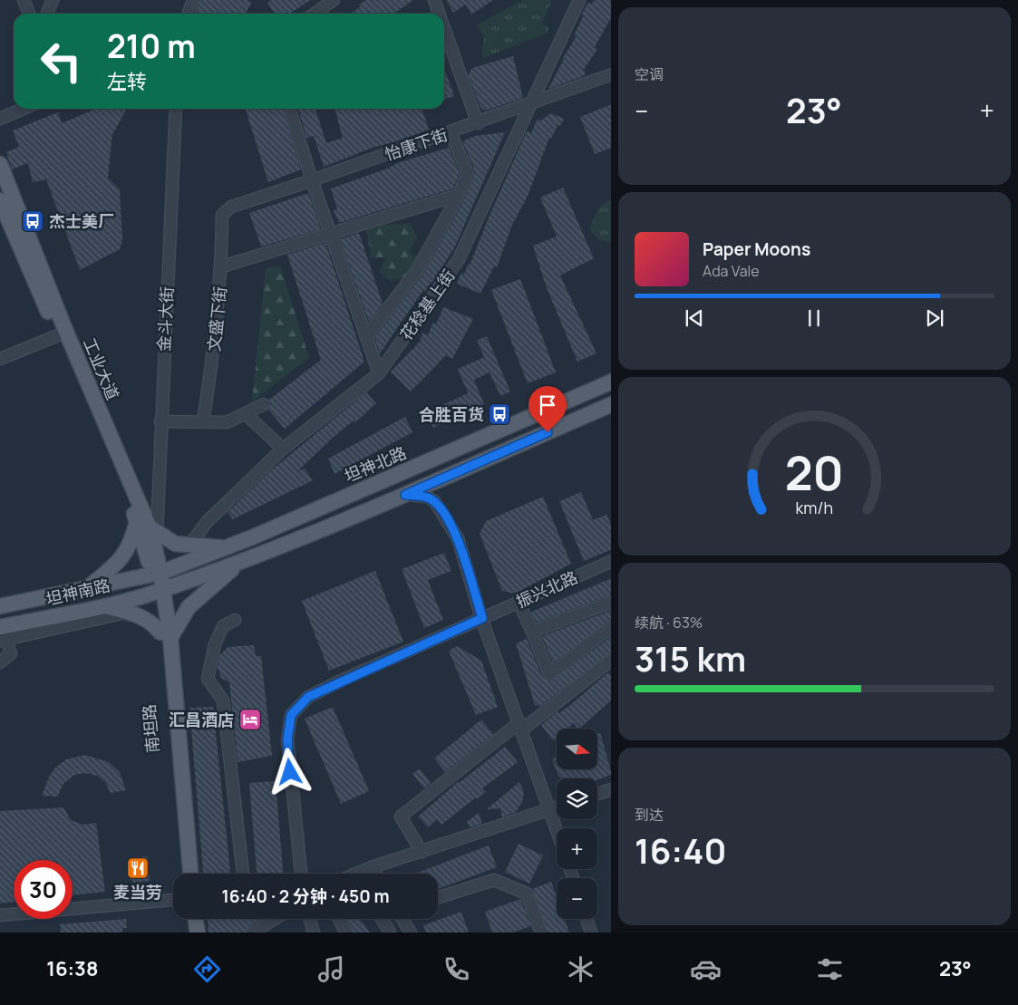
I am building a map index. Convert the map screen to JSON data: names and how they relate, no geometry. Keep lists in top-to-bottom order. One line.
{"streets":{"main road":["工业大道","坦神北路","坦神南路","南坦路"],"street":["怡康下街","花稔基上街","金斗大街","文盛下街","振兴北路"]},"crossings":[["怡康下街","花稔基上街"],["怡康下街","文盛下街"],["金斗大街","工业大道"],["工业大道","坦神北路"],["工业大道","坦神南路"],["工业大道","南坦路"],["坦神北路","坦神南路"],["坦神北路","南坦路"],["坦神南路","南坦路"]],"places":{"bus stop":["杰士美厂","合胜百货"],"hotel":["汇昌酒店"],"restaurant":["麦当劳"]},"north":"right","page":{"tile":["空调",["续航 · 63%","315 km"],["到达","16:40"]],"turn":["210 m","左转"],"heat":["−","23°","+"],"song":["Paper Moons","Ada Vale"],"map_buttons":["+","−"],"limit":"30","trip":"16:40 · 2 分钟 · 450 m","tabs":["16:38","23°"],"gauge":["20","km/h"]}}
